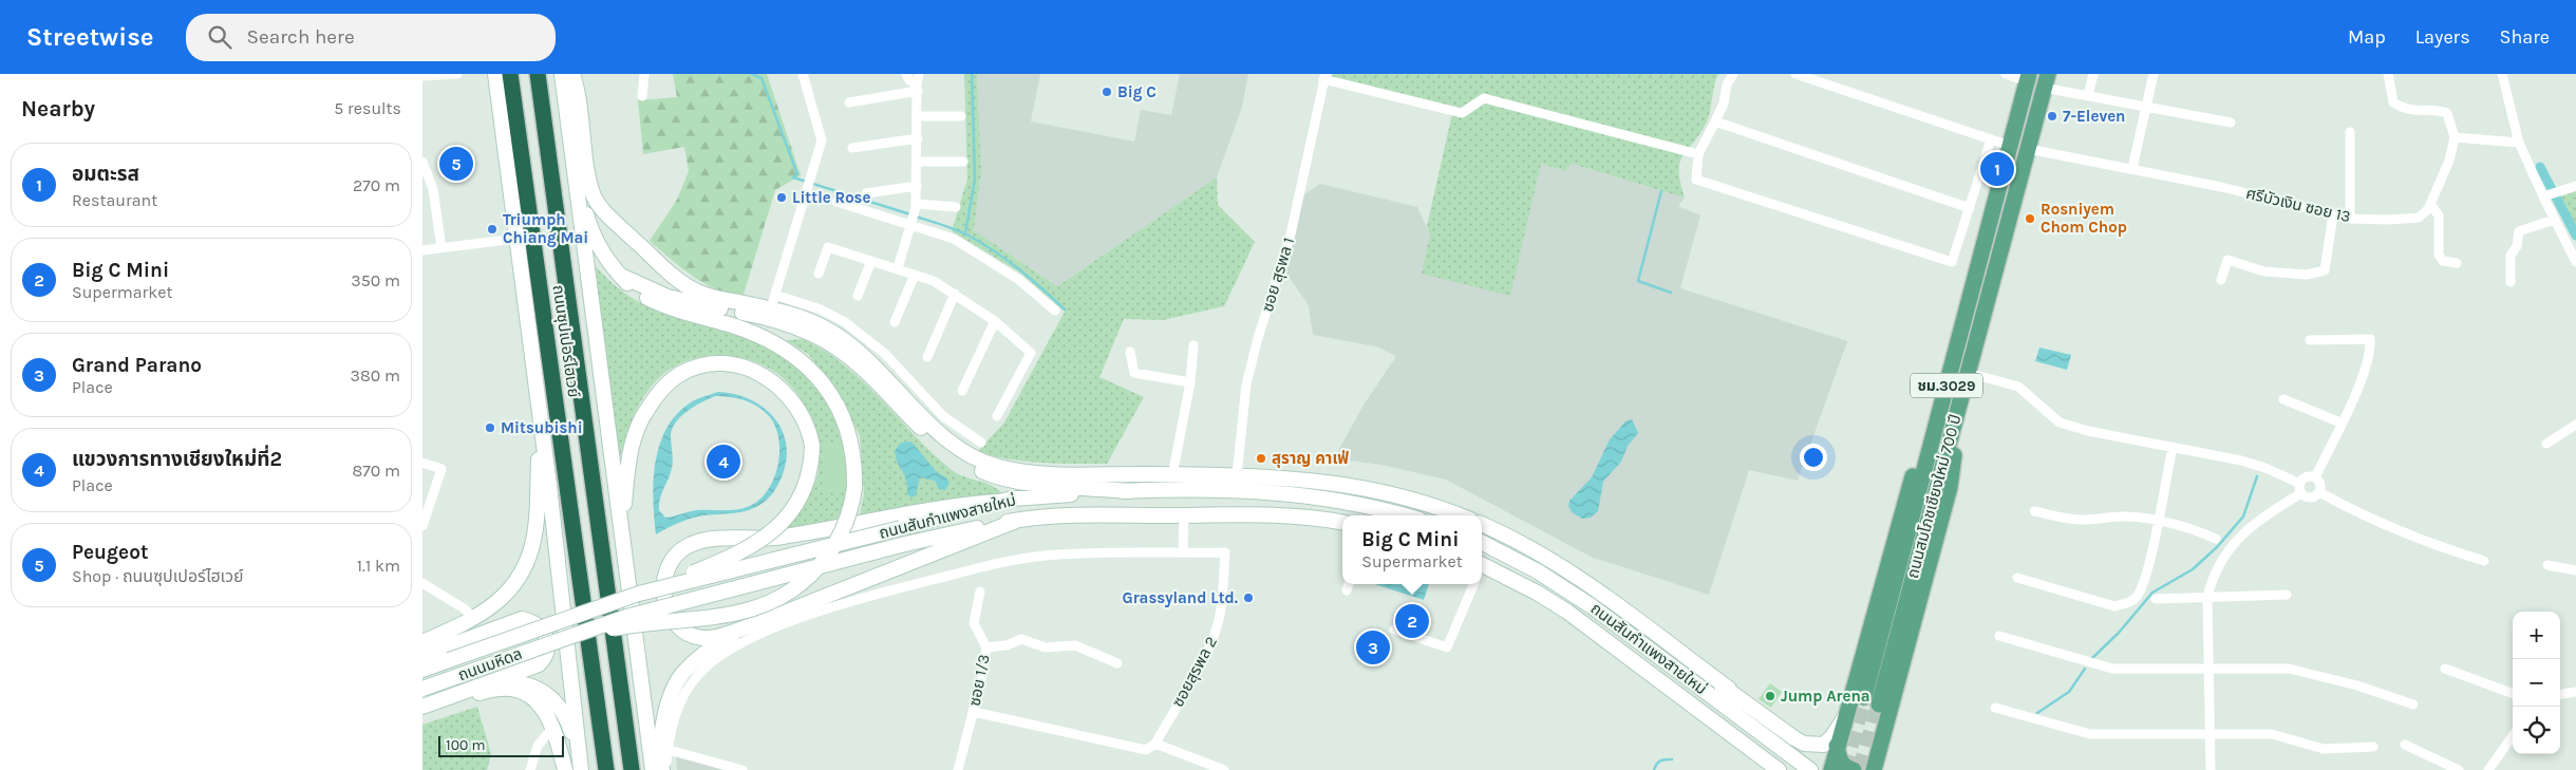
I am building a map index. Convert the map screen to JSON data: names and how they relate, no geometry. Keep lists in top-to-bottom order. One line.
{"streets":{"highway":["ถนนซุปเปอร์ไฮเวย์"],"main road":["ชม.3029","ถนนสมโภชเชียงใหม่ 700 ปี","ถนนสันกำแพงสายใหม่","ถนนมหิดล"],"street":["ศรีบัวเงิน ซอย 13","ซอย สุรพล 1","ซอยสุรพล 2","ซอย 1/3"]},"crossings":[["ศรีบัวเงิน ซอย 13","ถนนสมโภชเชียงใหม่ 700 ปี"],["ถนนสันกำแพงสายใหม่","ถนนมหิดล"],["ซอยสุรพล 2","ซอย 1/3"]],"places":["Big C","7-Eleven","Little Rose","Rosniyem Chom Chop","Triumph Chiang Mai","Mitsubishi","สุราญ คาเฟ่","Grassyland Ltd.","Jump Arena"],"scale_bar":"100 m","page":{"header":"Streetwise","search":"Search here","nav":["Map","Layers","Share"],"heading":["Nearby","5 results"],"list":[{"mark":"1","name":"อมตะรส","note":"Restaurant","value":"270 m"},{"mark":"2","name":"Big C Mini","note":"Supermarket","value":"350 m"},{"mark":"3","name":"Grand Parano","note":"Place","value":"380 m"},{"mark":"4","name":"แขวงการทางเชียงใหม่ที่2","note":"Place","value":"870 m"},{"mark":"5","name":"Peugeot","note":"Shop · ถนนซุปเปอร์ไฮเวย์","value":"1.1 km"}],"pins":["5","1","4","2","3"],"popup":["Big C Mini","Supermarket"],"map_buttons":["+","−"],"scale":"100 m"}}
